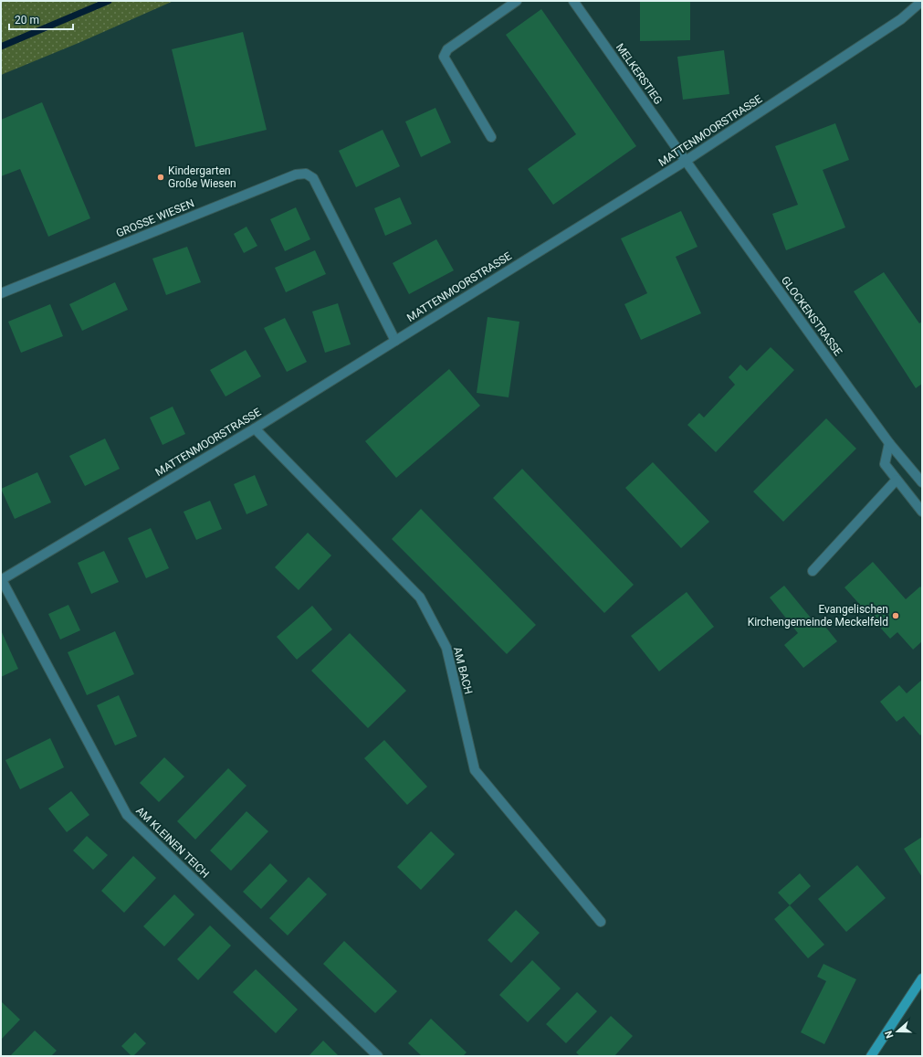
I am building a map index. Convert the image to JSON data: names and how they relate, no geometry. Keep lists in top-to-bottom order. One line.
{"streets":{"street":["MELKERSTIEG","MATTENMOORSTRASSE","GROSSE WIESEN","GLOCKENSTRASSE","AM BACH","AM KLEINEN TEICH"]},"crossings":[["MELKERSTIEG","MATTENMOORSTRASSE"],["MELKERSTIEG","GLOCKENSTRASSE"],["MATTENMOORSTRASSE","GROSSE WIESEN"],["MATTENMOORSTRASSE","GLOCKENSTRASSE"],["MATTENMOORSTRASSE","AM BACH"],["MATTENMOORSTRASSE","AM KLEINEN TEICH"]],"places":["Kindergarten Große Wiesen","Evangelischen Kirchengemeinde Meckelfeld"],"scale_bar":"20 m","north":"left"}
